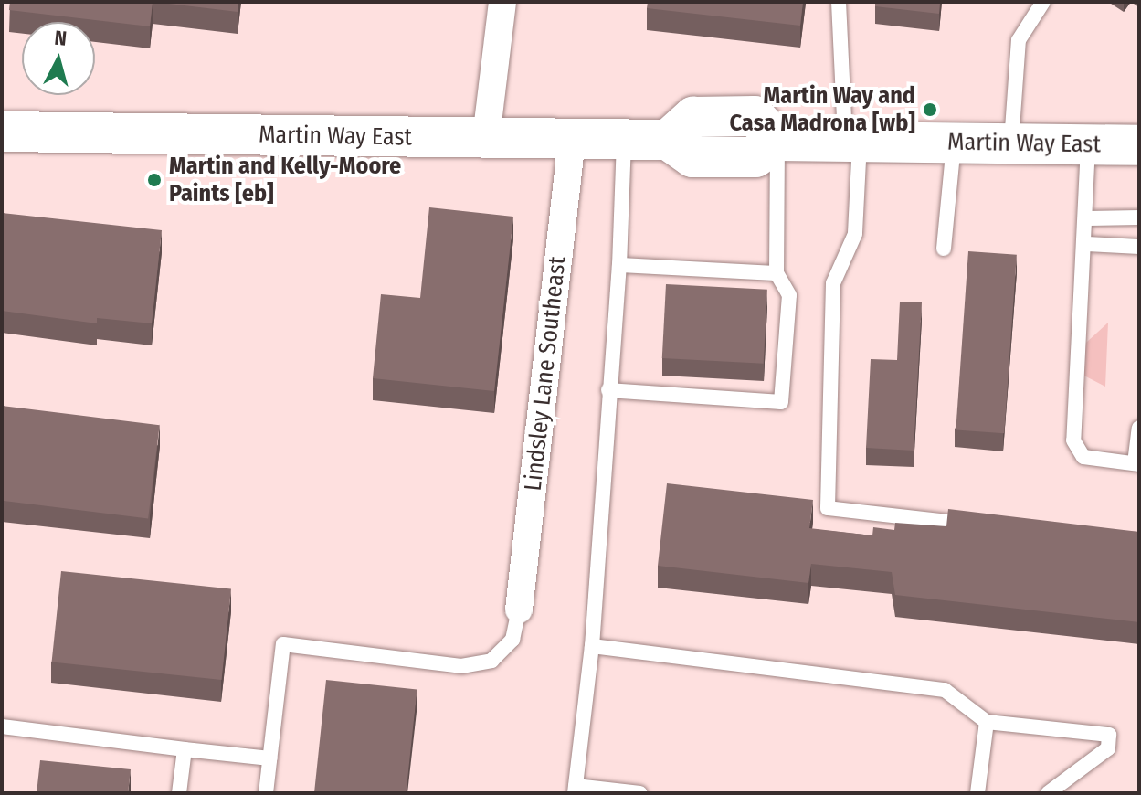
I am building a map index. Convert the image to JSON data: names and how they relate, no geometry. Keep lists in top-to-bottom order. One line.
{"streets":{"main road":["Martin Way East"],"street":["Lindsley Lane Southeast"]},"crossings":[["Martin Way East","Lindsley Lane Southeast"]],"places":["Martin Way and Casa Madrona [wb]","Martin and Kelly-Moore Paints [eb]"],"north":"top"}
